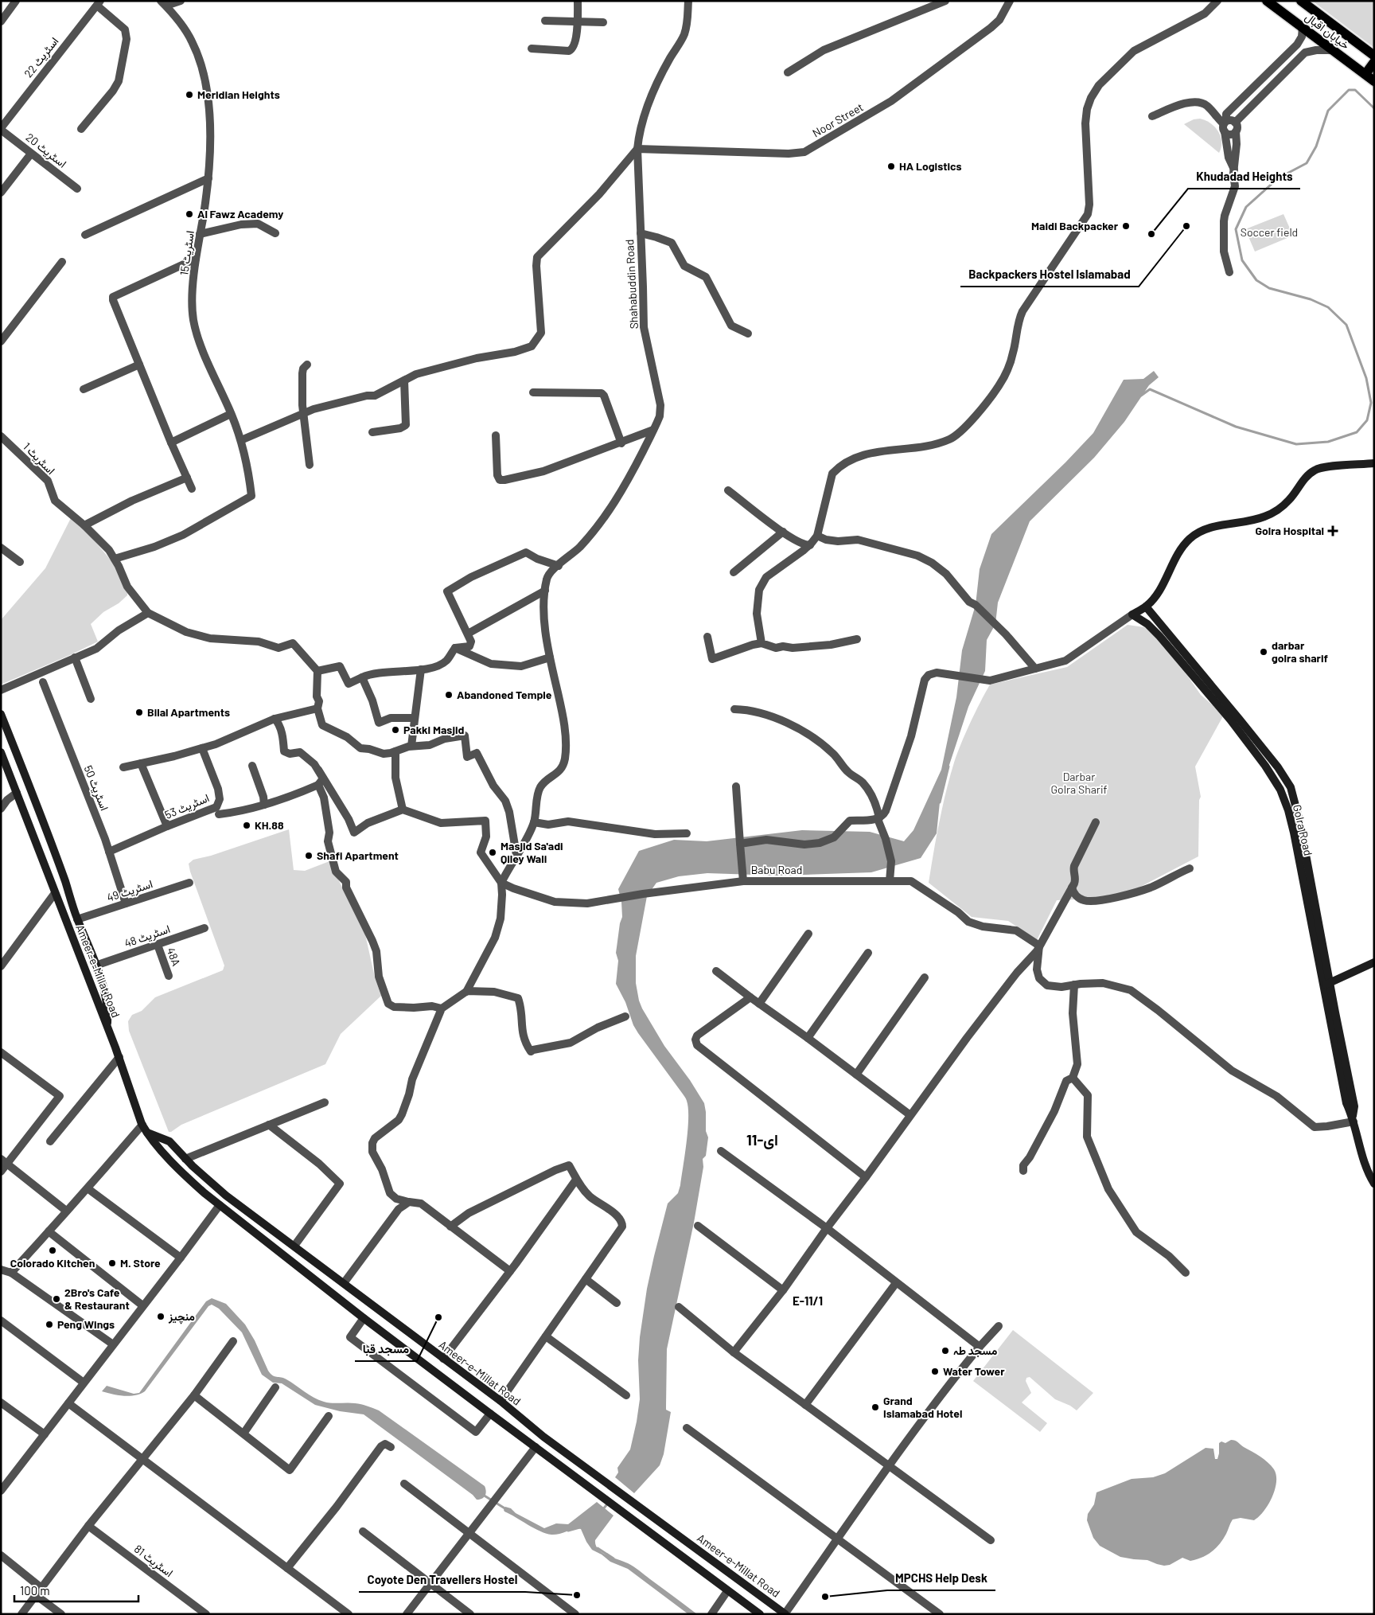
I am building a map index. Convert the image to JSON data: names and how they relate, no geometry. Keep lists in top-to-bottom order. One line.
{"streets":{"main road":["خیابان اقبال","Golra Road","Ameer-e-Millat Road"],"street":["اسٹریٹ 22","Noor Street","اسٹریٹ 20","اسٹریٹ 15","Shahabuddin Road","اسٹریٹ 1","اسٹریٹ 50","اسٹریٹ 53","Babu Road","اسٹریٹ 49","اسٹریٹ 48","48A","اسٹریٹ 81"]},"crossings":[["اسٹریٹ 22","اسٹریٹ 20"],["Noor Street","Shahabuddin Road"],["اسٹریٹ 15","اسٹریٹ 1"],["Shahabuddin Road","Babu Road"],["اسٹریٹ 50","اسٹریٹ 53"],["اسٹریٹ 50","اسٹریٹ 49"],["اسٹریٹ 49","Ameer-e-Millat Road"],["اسٹریٹ 48","48A"],["اسٹریٹ 48","Ameer-e-Millat Road"]],"districts":["ای-11","E-11/1"],"parks":["Soccer field","Darbar Golra Sharif"],"places":{"other":["Meridian Heights","HA Logistics","Al Fawz Academy","Maidi Backpacker","Backpackers Hostel Islamabad","Khudadad Heights","darbar golra sharif","Abandoned Temple","Bilal Apartments","Pakki Masjid","KH.88","Masjid Sa'adi Qiley Wali","Shafi Apartment","Colorado Kitchen","M. Store","2Bro's Cafe & Restaurant","منچیز","مسجد قبا","Peng Wings","مسجد طہ","Water Tower","Grand Islamabad Hotel","Coyote Den Travellers Hostel","MPCHS Help Desk"],"health":["Golra Hospital"]},"scale_bar":"100 m"}
